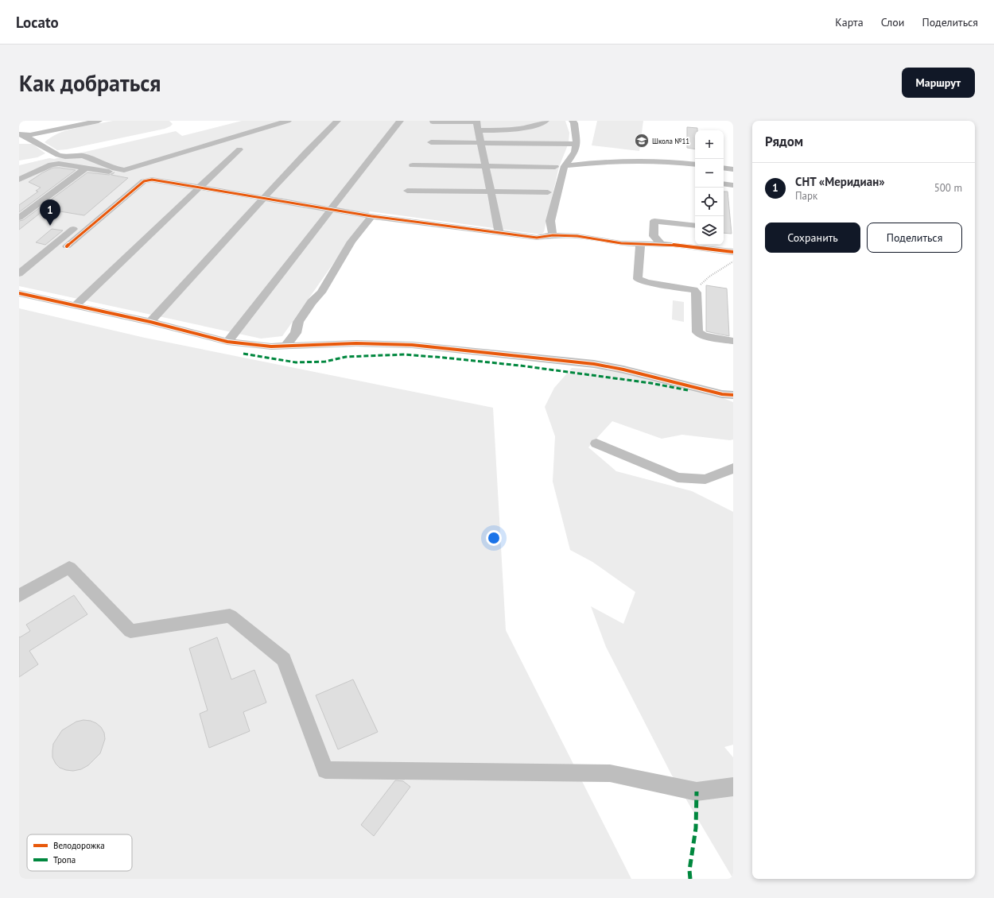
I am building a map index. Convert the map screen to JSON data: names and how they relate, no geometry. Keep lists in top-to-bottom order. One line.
{"places":{"school or university":["Школа №11"]},"legend":["Велодорожка","Тропа"],"page":{"header":"Locato","nav":["Карта","Слои","Поделиться"],"buttons":["Маршрут",["Сохранить","Поделиться"]],"title":"Как добраться","heading":"Рядом","map_buttons":["+","−"],"list":[{"mark":"1","name":"СНТ «Меридиан»","note":"Парк","value":"500 m"}],"pins":"1"}}
